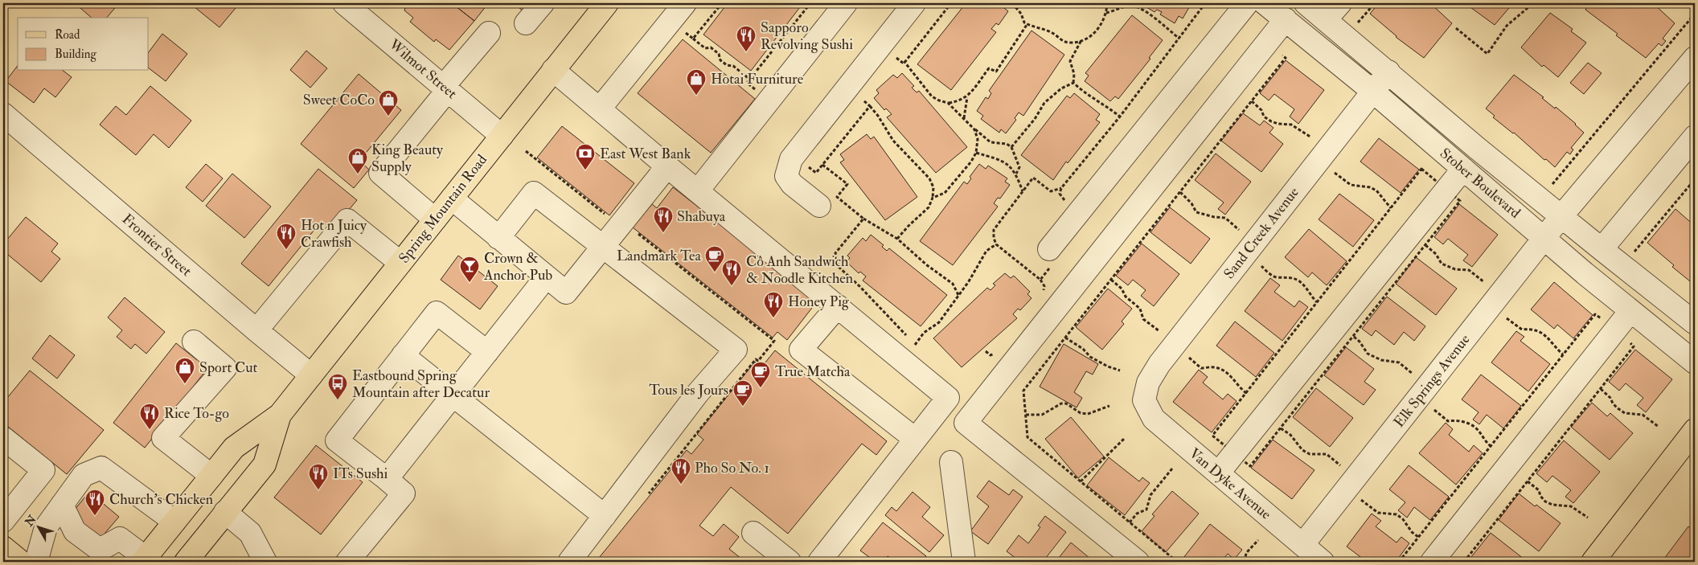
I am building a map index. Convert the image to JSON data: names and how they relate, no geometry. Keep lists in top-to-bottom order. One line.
{"streets":{"main road":["Spring Mountain Road"],"street":["Wilmot Street","Stober Boulevard","Sand Creek Avenue","Frontier Street","Elk Springs Avenue","Van Dyke Avenue"]},"crossings":[["Wilmot Street","Spring Mountain Road"],["Stober Boulevard","Sand Creek Avenue"],["Stober Boulevard","Elk Springs Avenue"],["Spring Mountain Road","Frontier Street"],["Sand Creek Avenue","Van Dyke Avenue"],["Elk Springs Avenue","Van Dyke Avenue"]],"places":{"restaurant":["Sapporo Revolving Sushi","Shabuya","Hot n Juicy Crawfish","Cô Anh Sandwich & Noodle Kitchen","Honey Pig","Rice To-go","Pho So No. 1","ITs Sushi","Church's Chicken"],"shop":["Hotai Furniture","Sweet CoCo","King Beauty Supply","Sport Cut"],"bank":["East West Bank"],"cafe":["Landmark Tea","True Matcha","Tous les Jours"],"bar":["Crown & Anchor Pub"],"bus stop":["Eastbound Spring Mountain after Decatur"]},"legend":["Road","Building"],"north":"top left"}
